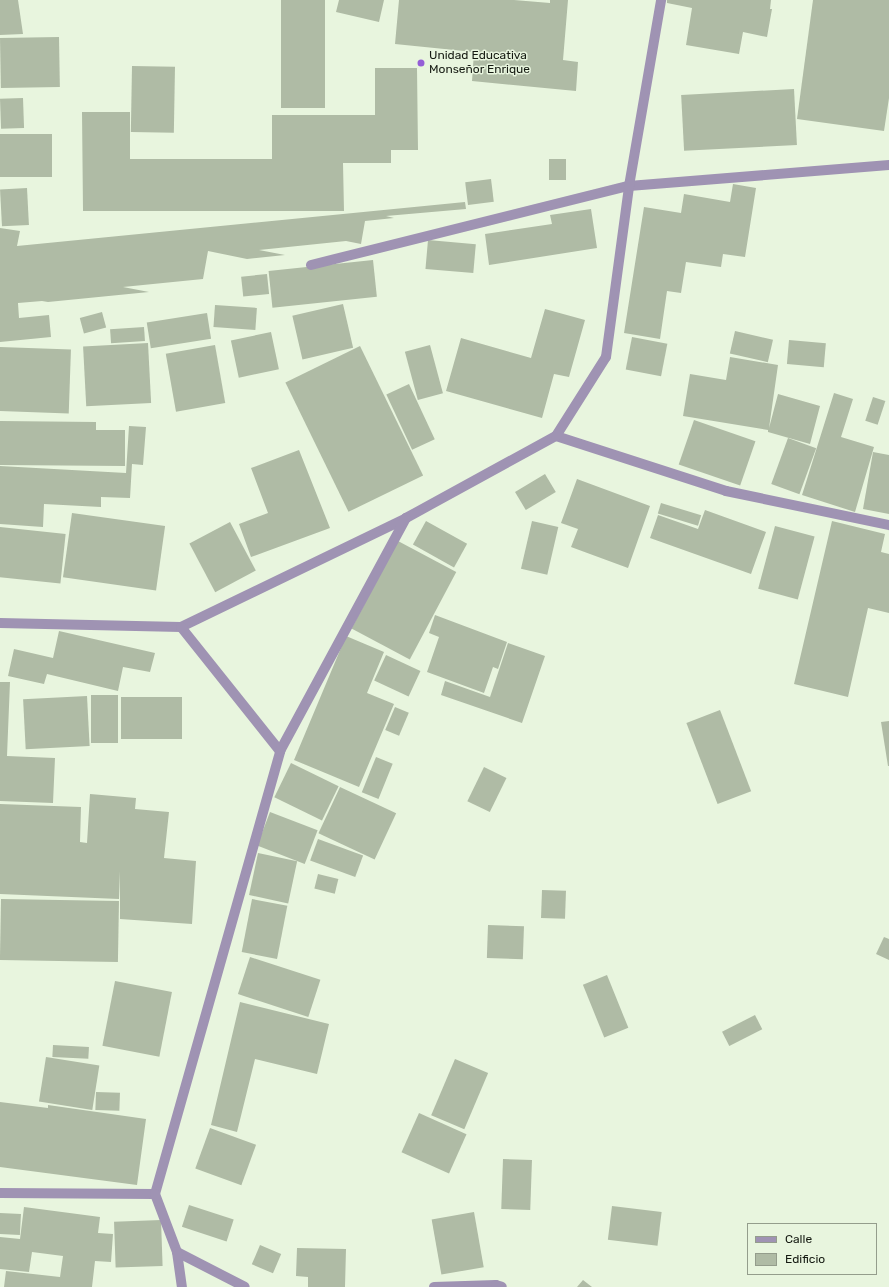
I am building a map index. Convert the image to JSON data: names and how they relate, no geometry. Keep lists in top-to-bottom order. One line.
{"places":["Unidad Educativa Monseñor Enrique"],"legend":["Calle","Edificio"]}
